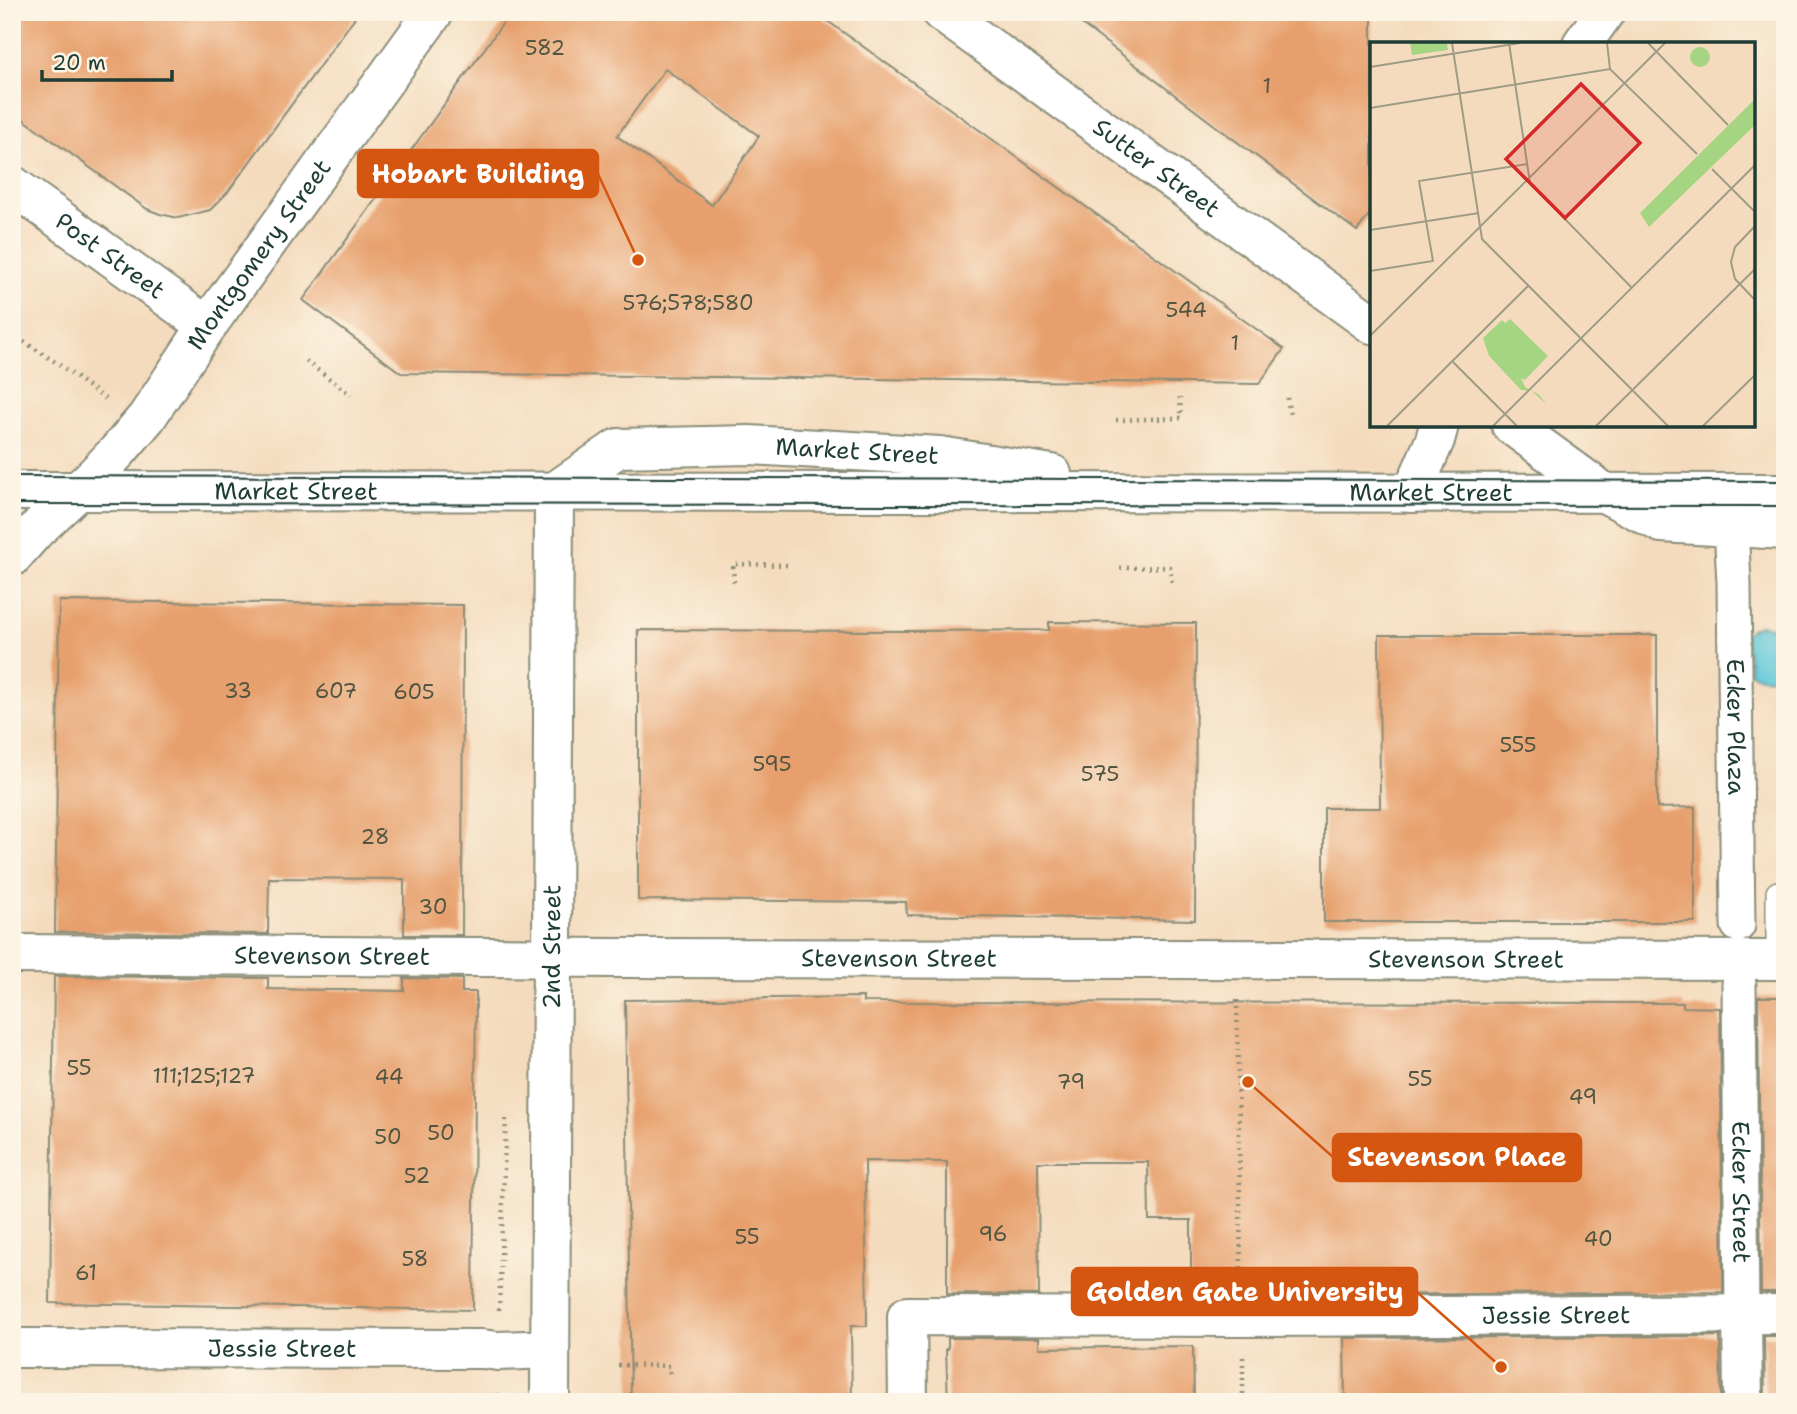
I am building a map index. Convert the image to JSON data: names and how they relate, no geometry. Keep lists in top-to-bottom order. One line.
{"streets":{"street":["Sutter Street","Post Street","Montgomery Street","Market Street","Ecker Plaza","2nd Street","Stevenson Street","Ecker Street","Jessie Street"]},"crossings":[["Post Street","Montgomery Street"],["Montgomery Street","Market Street"],["Market Street","Ecker Plaza"],["Market Street","2nd Street"],["2nd Street","Stevenson Street"],["2nd Street","Jessie Street"],["Ecker Street","Jessie Street"]],"places":["Hobart Building","Stevenson Place","Golden Gate University"],"house_numbers":["582","1","576;578;580","544","1","33","607","605","555","595","575","28","30","55","111;125;127","44","55","79","49","50","50","52","96","55","40","58","61"],"scale_bar":"20 m"}
